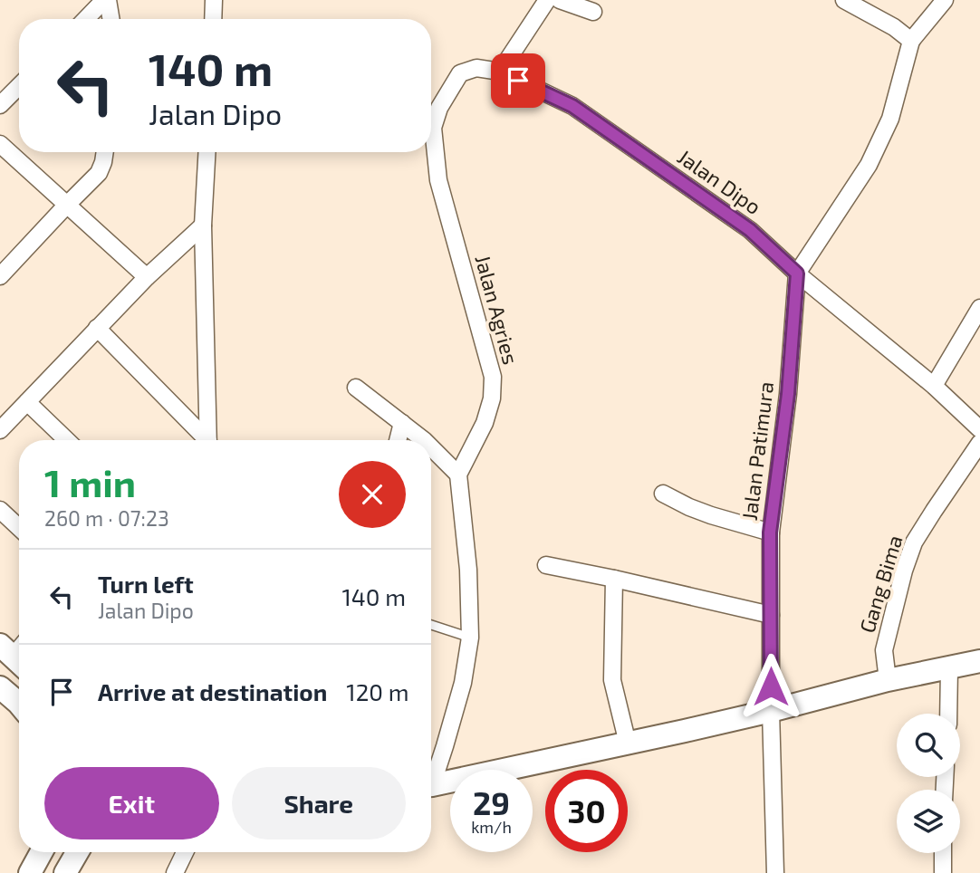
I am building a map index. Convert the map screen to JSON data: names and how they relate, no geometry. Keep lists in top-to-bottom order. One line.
{"streets":{"street":["Jalan Dipo","Jalan Agries","Jalan Patimura","Gang Bima"]},"crossings":[["Jalan Dipo","Jalan Agries"],["Jalan Dipo","Jalan Patimura"]],"page":{"turn":["140 m","Jalan Dipo"],"heading":["1 min","260 m · 07:23"],"list":[{"name":"Turn left","note":"Jalan Dipo","value":"140 m"},{"name":"Arrive at destination","value":"120 m"}],"buttons":["Exit","Share"],"speed":"29 km/h","limit":"30"}}
